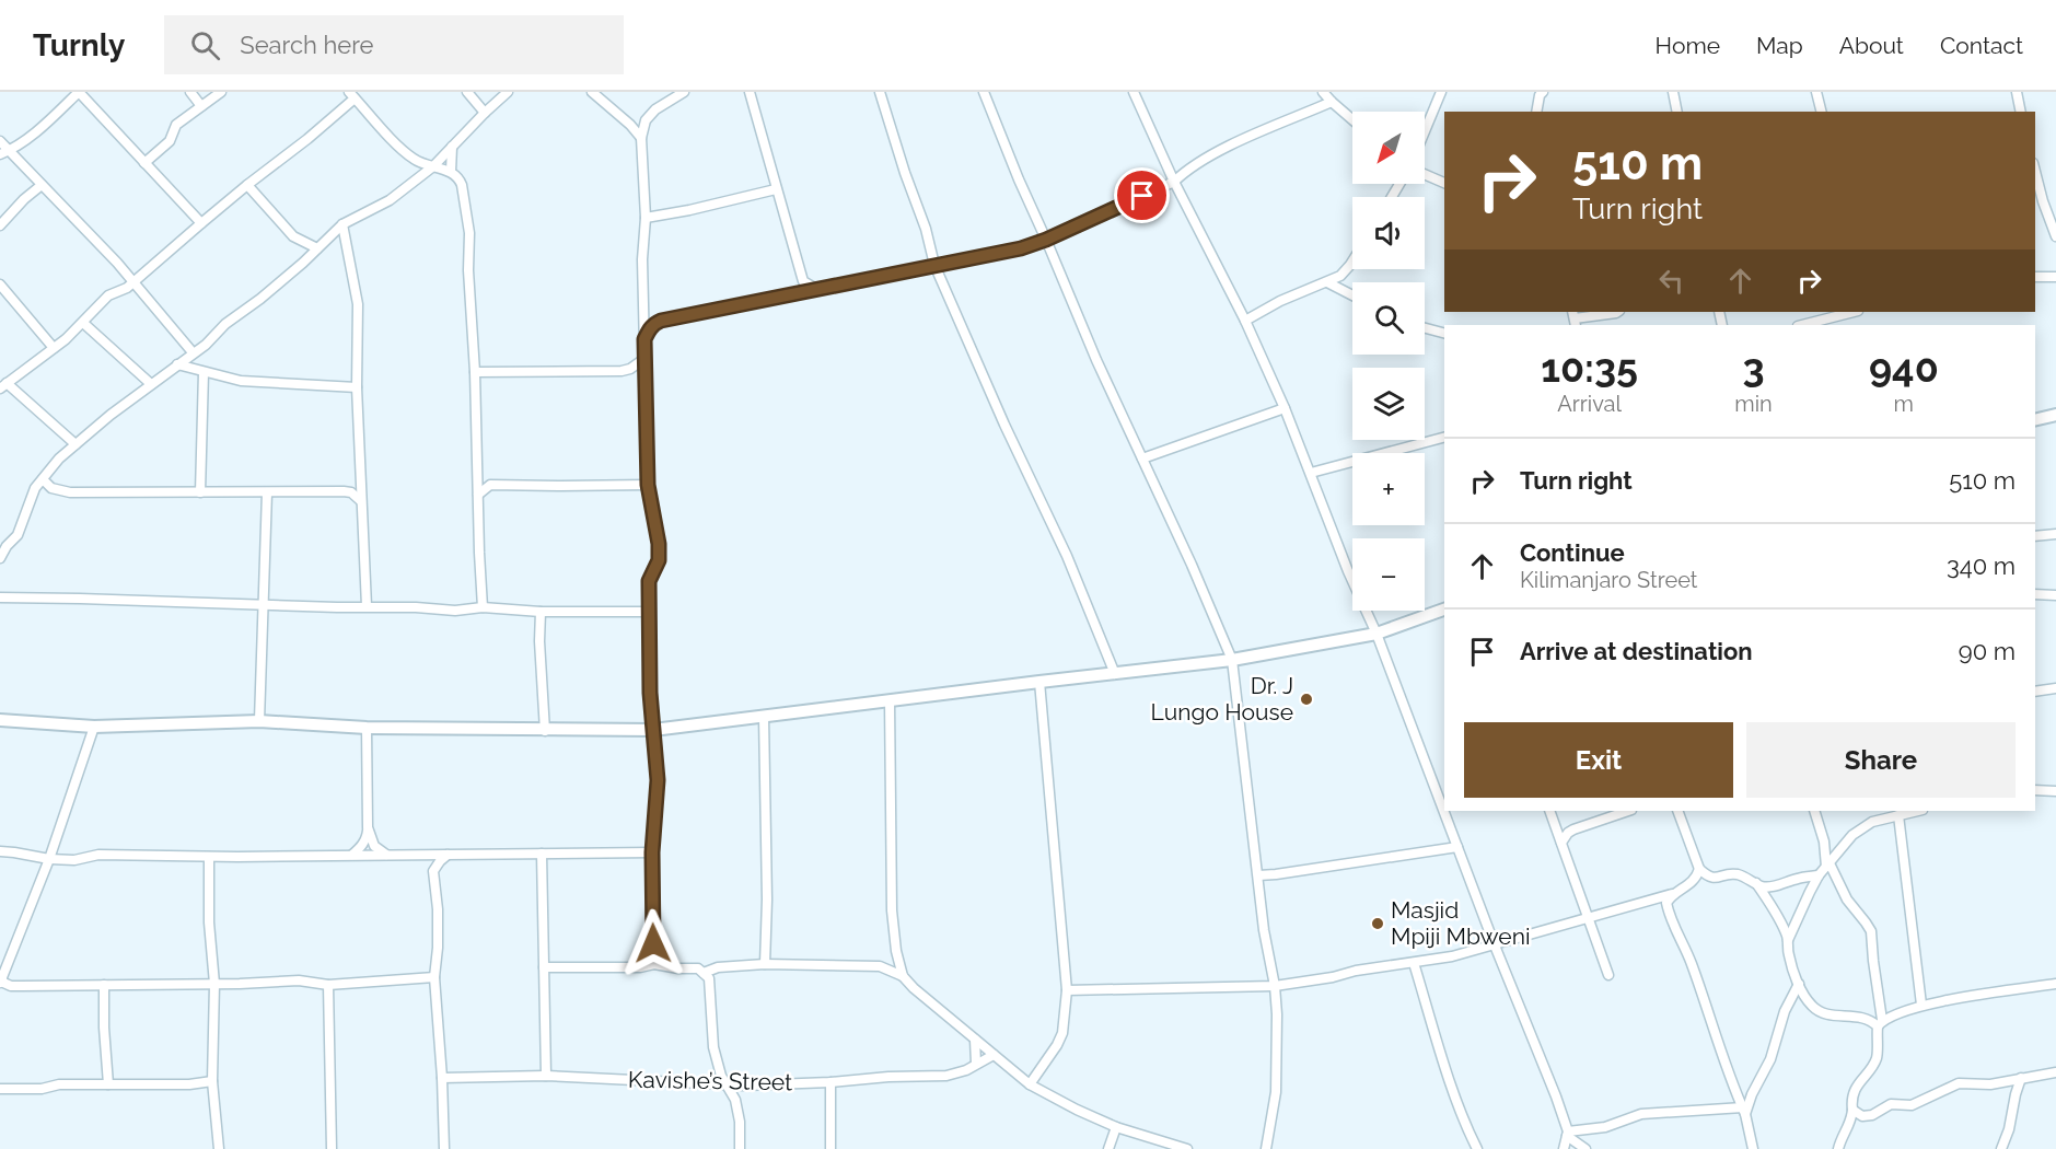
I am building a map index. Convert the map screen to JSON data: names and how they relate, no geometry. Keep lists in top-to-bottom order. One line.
{"streets":{"street":["Kavishe’s Street"]},"places":["Dr. J Lungo House","Masjid Mpiji Mbweni"],"north":"bottom left","page":{"header":"Turnly","search":"Search here","nav":["Home","Map","About","Contact"],"map_buttons":["+","−"],"turn":["510 m","Turn right"],"eta":["10:35","Arrival","3","min","940","m"],"list":[{"name":"Turn right","value":"510 m"},{"name":"Continue","note":"Kilimanjaro Street","value":"340 m"},{"name":"Arrive at destination","value":"90 m"}],"buttons":["Exit","Share"]}}
